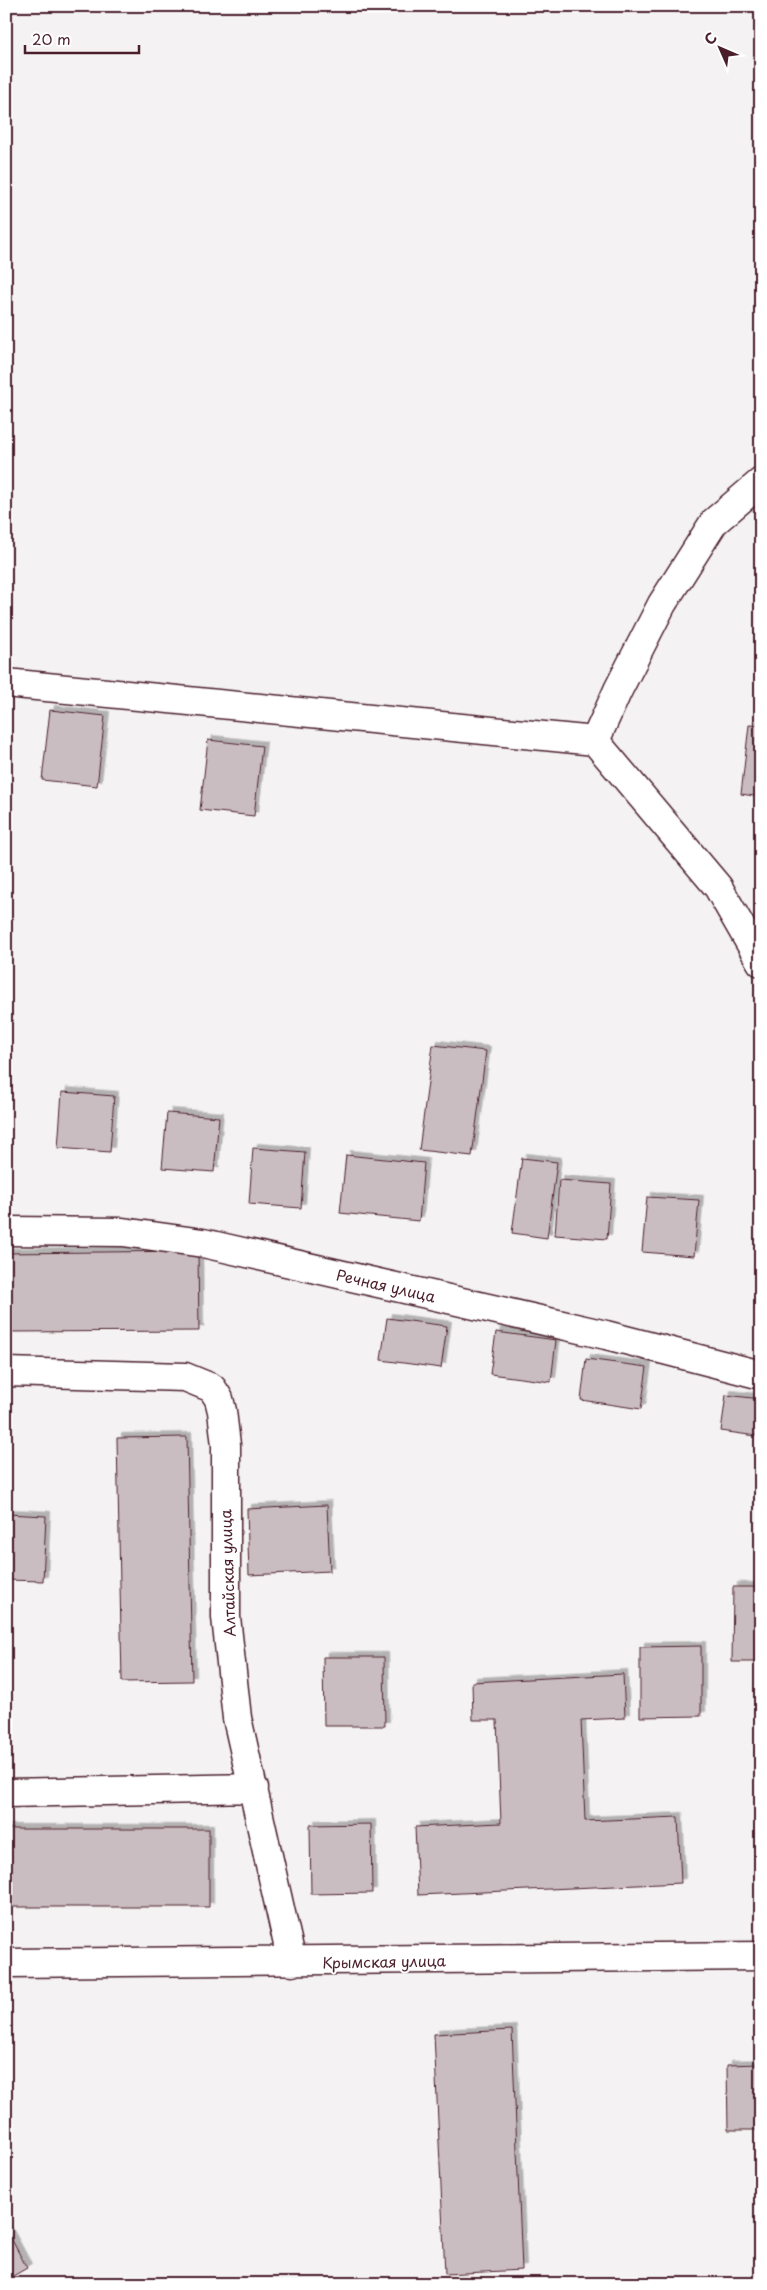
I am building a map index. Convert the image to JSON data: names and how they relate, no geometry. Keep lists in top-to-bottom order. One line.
{"streets":{"street":["Речная улица","Алтайская улица","Крымская улица"]},"crossings":[["Алтайская улица","Крымская улица"]],"scale_bar":"20 m","north":"top left"}
